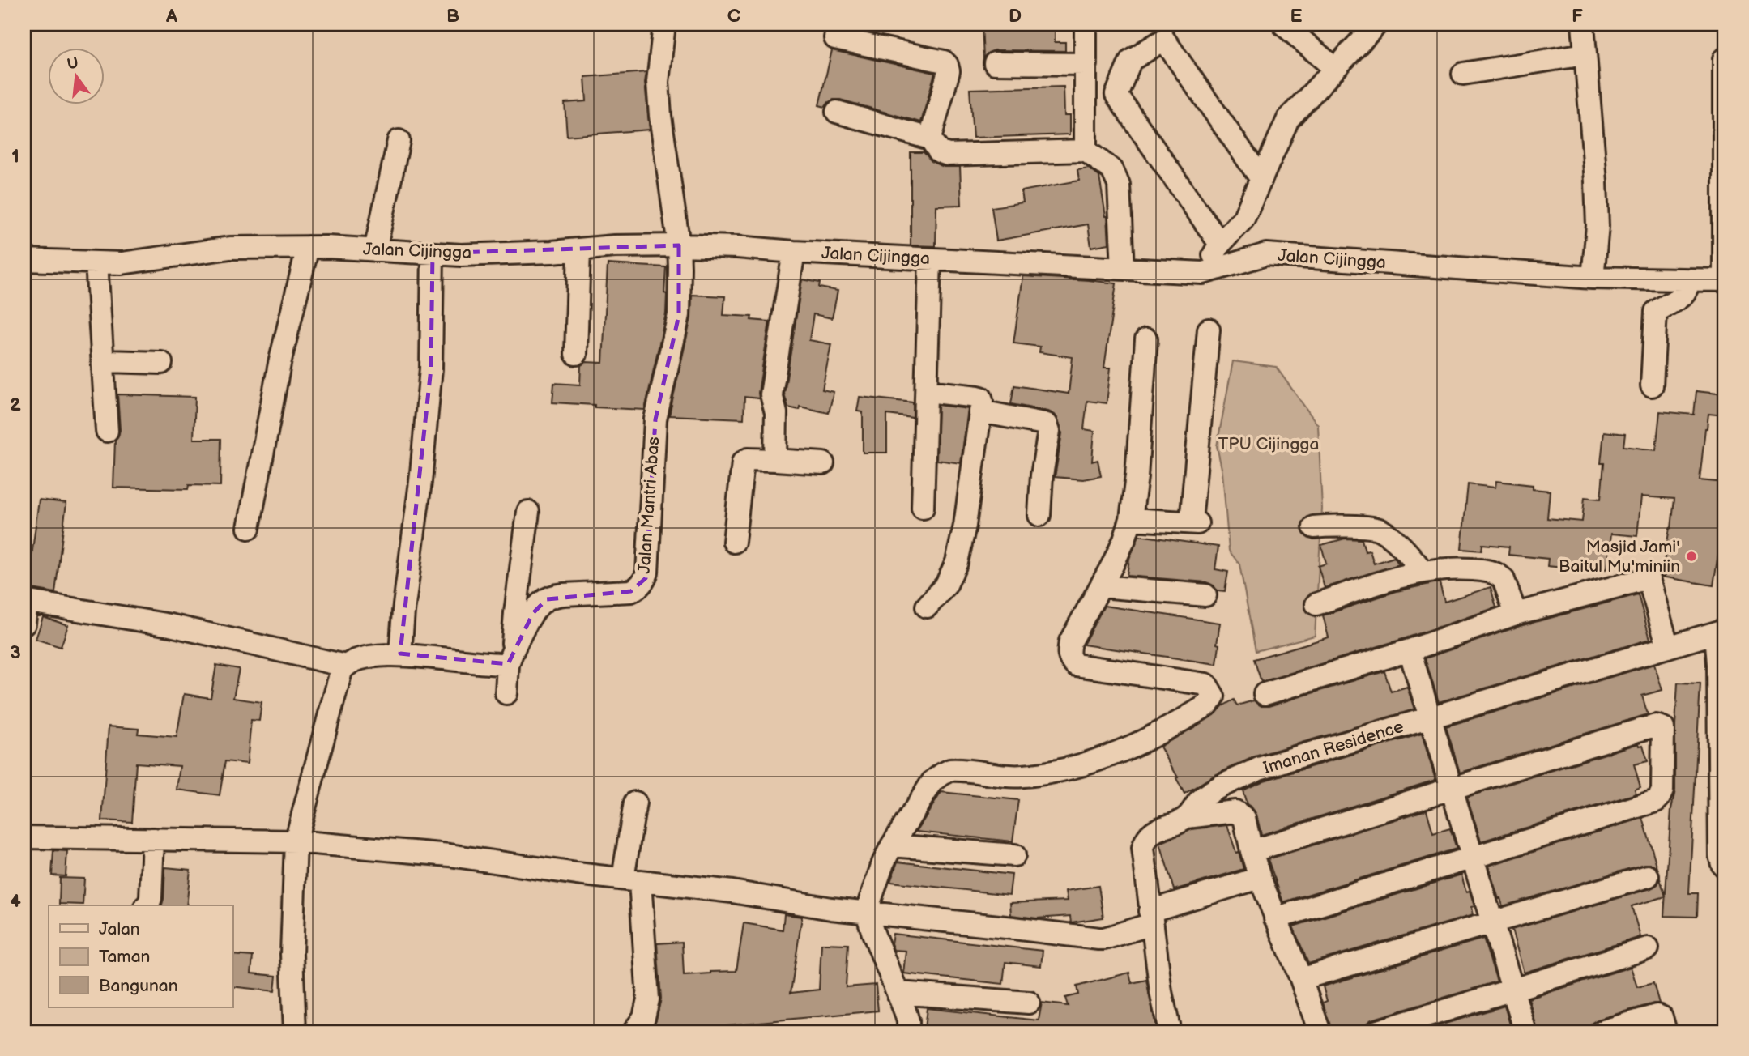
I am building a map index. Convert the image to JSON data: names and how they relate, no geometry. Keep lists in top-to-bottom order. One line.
{"streets":{"street":["Jalan Cijingga","Jalan Mantri Abas","Imanan Residence"]},"crossings":[["Jalan Cijingga","Jalan Mantri Abas"]],"parks":["TPU Cijingga"],"places":["Masjid Jami' Baitul Mu'miniin"],"legend":["Jalan","Taman","Bangunan"],"north":"top","grid":{"columns":["A","B","C","D","E","F"],"rows":["1","2","3","4"]}}
